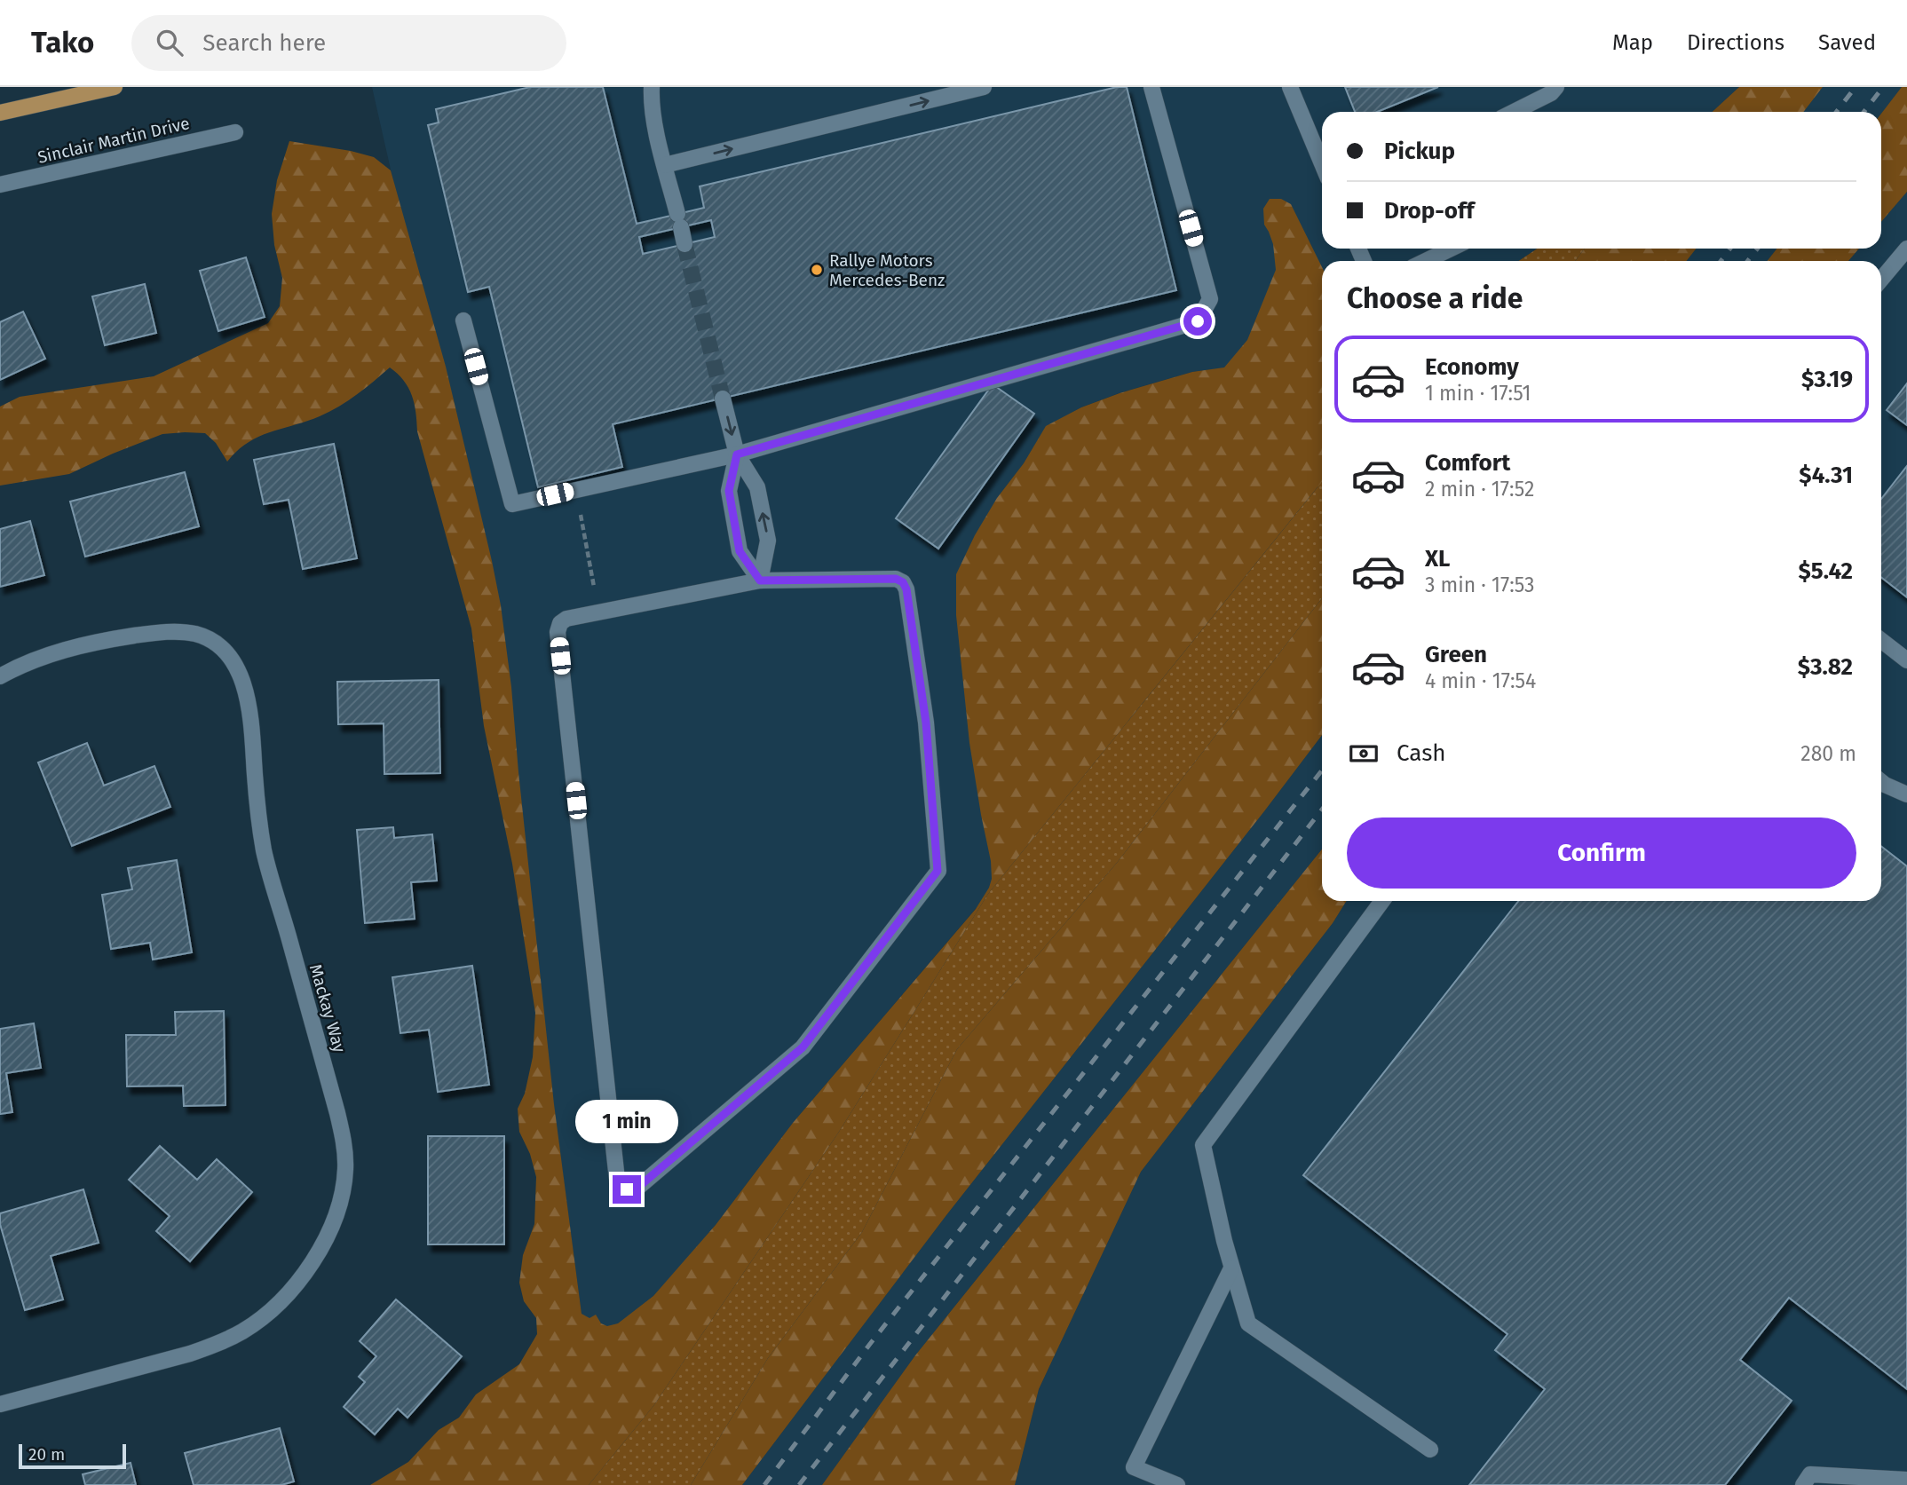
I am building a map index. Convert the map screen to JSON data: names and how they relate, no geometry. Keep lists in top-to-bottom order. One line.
{"streets":{"street":["Sinclair Martin Drive","Mackay Way"]},"places":["Rallye Motors Mercedes-Benz"],"scale_bar":"20 m","page":{"header":"Tako","search":"Search here","nav":["Map","Directions","Saved"],"banner":["Pickup","Drop-off"],"heading":"Choose a ride","list":[{"name":"Economy","note":"1 min · 17:51","value":"$3.19"},{"name":"Comfort","note":"2 min · 17:52","value":"$4.31"},{"name":"XL","note":"3 min · 17:53","value":"$5.42"},{"name":"Green","note":"4 min · 17:54","value":"$3.82"}],"pay":["Cash","280 m"],"buttons":"Confirm","bubble":"1 min","scale":"20 m"}}
